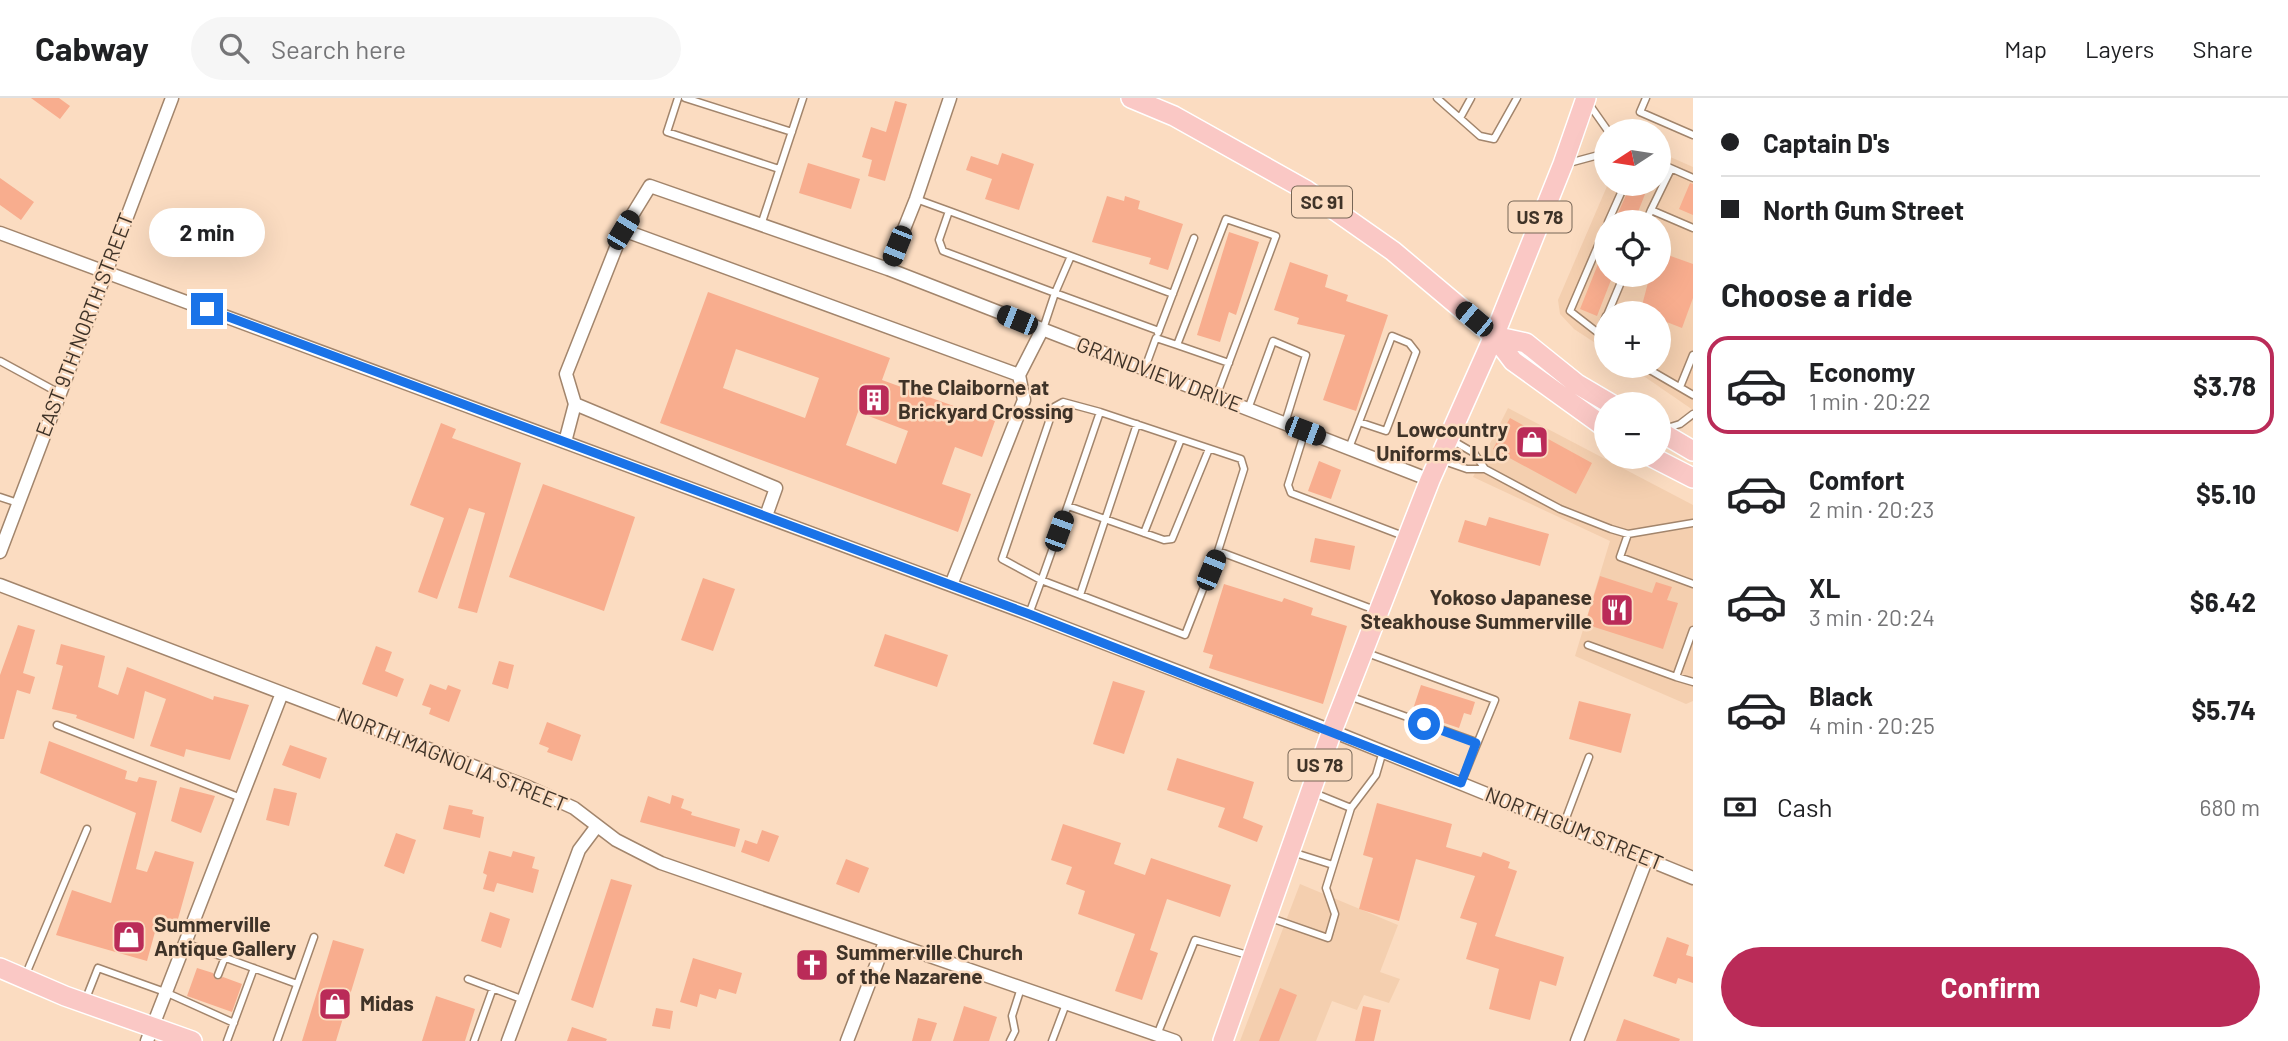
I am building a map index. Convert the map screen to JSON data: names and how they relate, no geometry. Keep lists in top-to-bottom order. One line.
{"streets":{"main road":["SC 91","US 78"],"street":["EAST 9TH NORTH STREET","GRANDVIEW DRIVE","NORTH MAGNOLIA STREET","NORTH GUM STREET"]},"crossings":[["SC 91","US 78"],["US 78","GRANDVIEW DRIVE"],["US 78","NORTH GUM STREET"],["EAST 9TH NORTH STREET","NORTH GUM STREET"]],"places":{"building":["The Claiborne at Brickyard Crossing"],"shop":["Lowcountry Uniforms, LLC","Summerville Antique Gallery","Midas"],"restaurant":["Yokoso Japanese Steakhouse Summerville"],"church":["Summerville Church of the Nazarene"]},"north":"left","page":{"header":"Cabway","search":"Search here","nav":["Map","Layers","Share"],"banner":["Captain D's","North Gum Street"],"map_buttons":["+","−"],"bubble":"2 min","heading":"Choose a ride","list":[{"name":"Economy","note":"1 min · 20:22","value":"$3.78"},{"name":"Comfort","note":"2 min · 20:23","value":"$5.10"},{"name":"XL","note":"3 min · 20:24","value":"$6.42"},{"name":"Black","note":"4 min · 20:25","value":"$5.74"}],"pay":["Cash","680 m"],"buttons":"Confirm"}}
